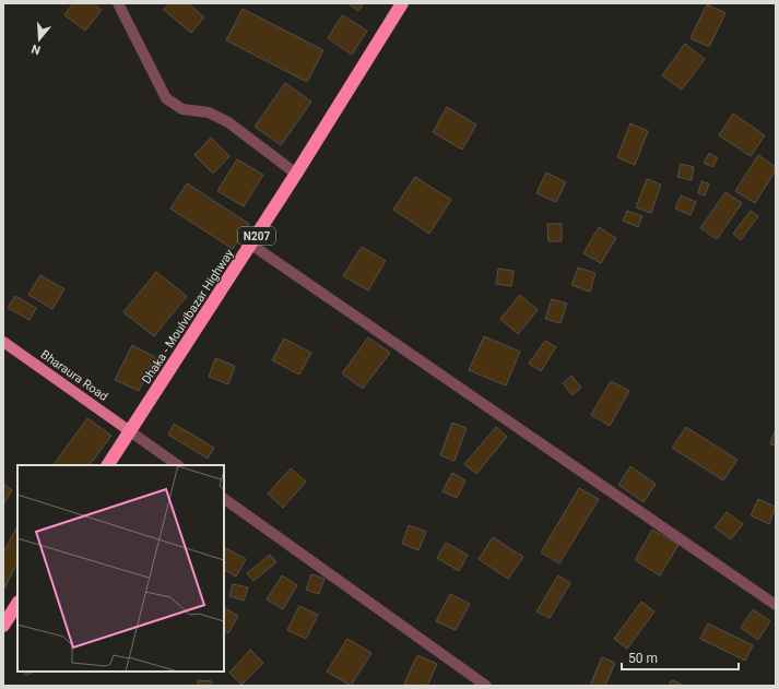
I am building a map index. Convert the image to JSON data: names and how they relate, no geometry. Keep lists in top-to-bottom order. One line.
{"streets":{"highway":["N207","Dhaka - Moulvibazar Highway"],"main road":["Bharaura Road"]},"crossings":[["Dhaka - Moulvibazar Highway","Bharaura Road"]],"scale_bar":"50 m","north":"bottom"}
